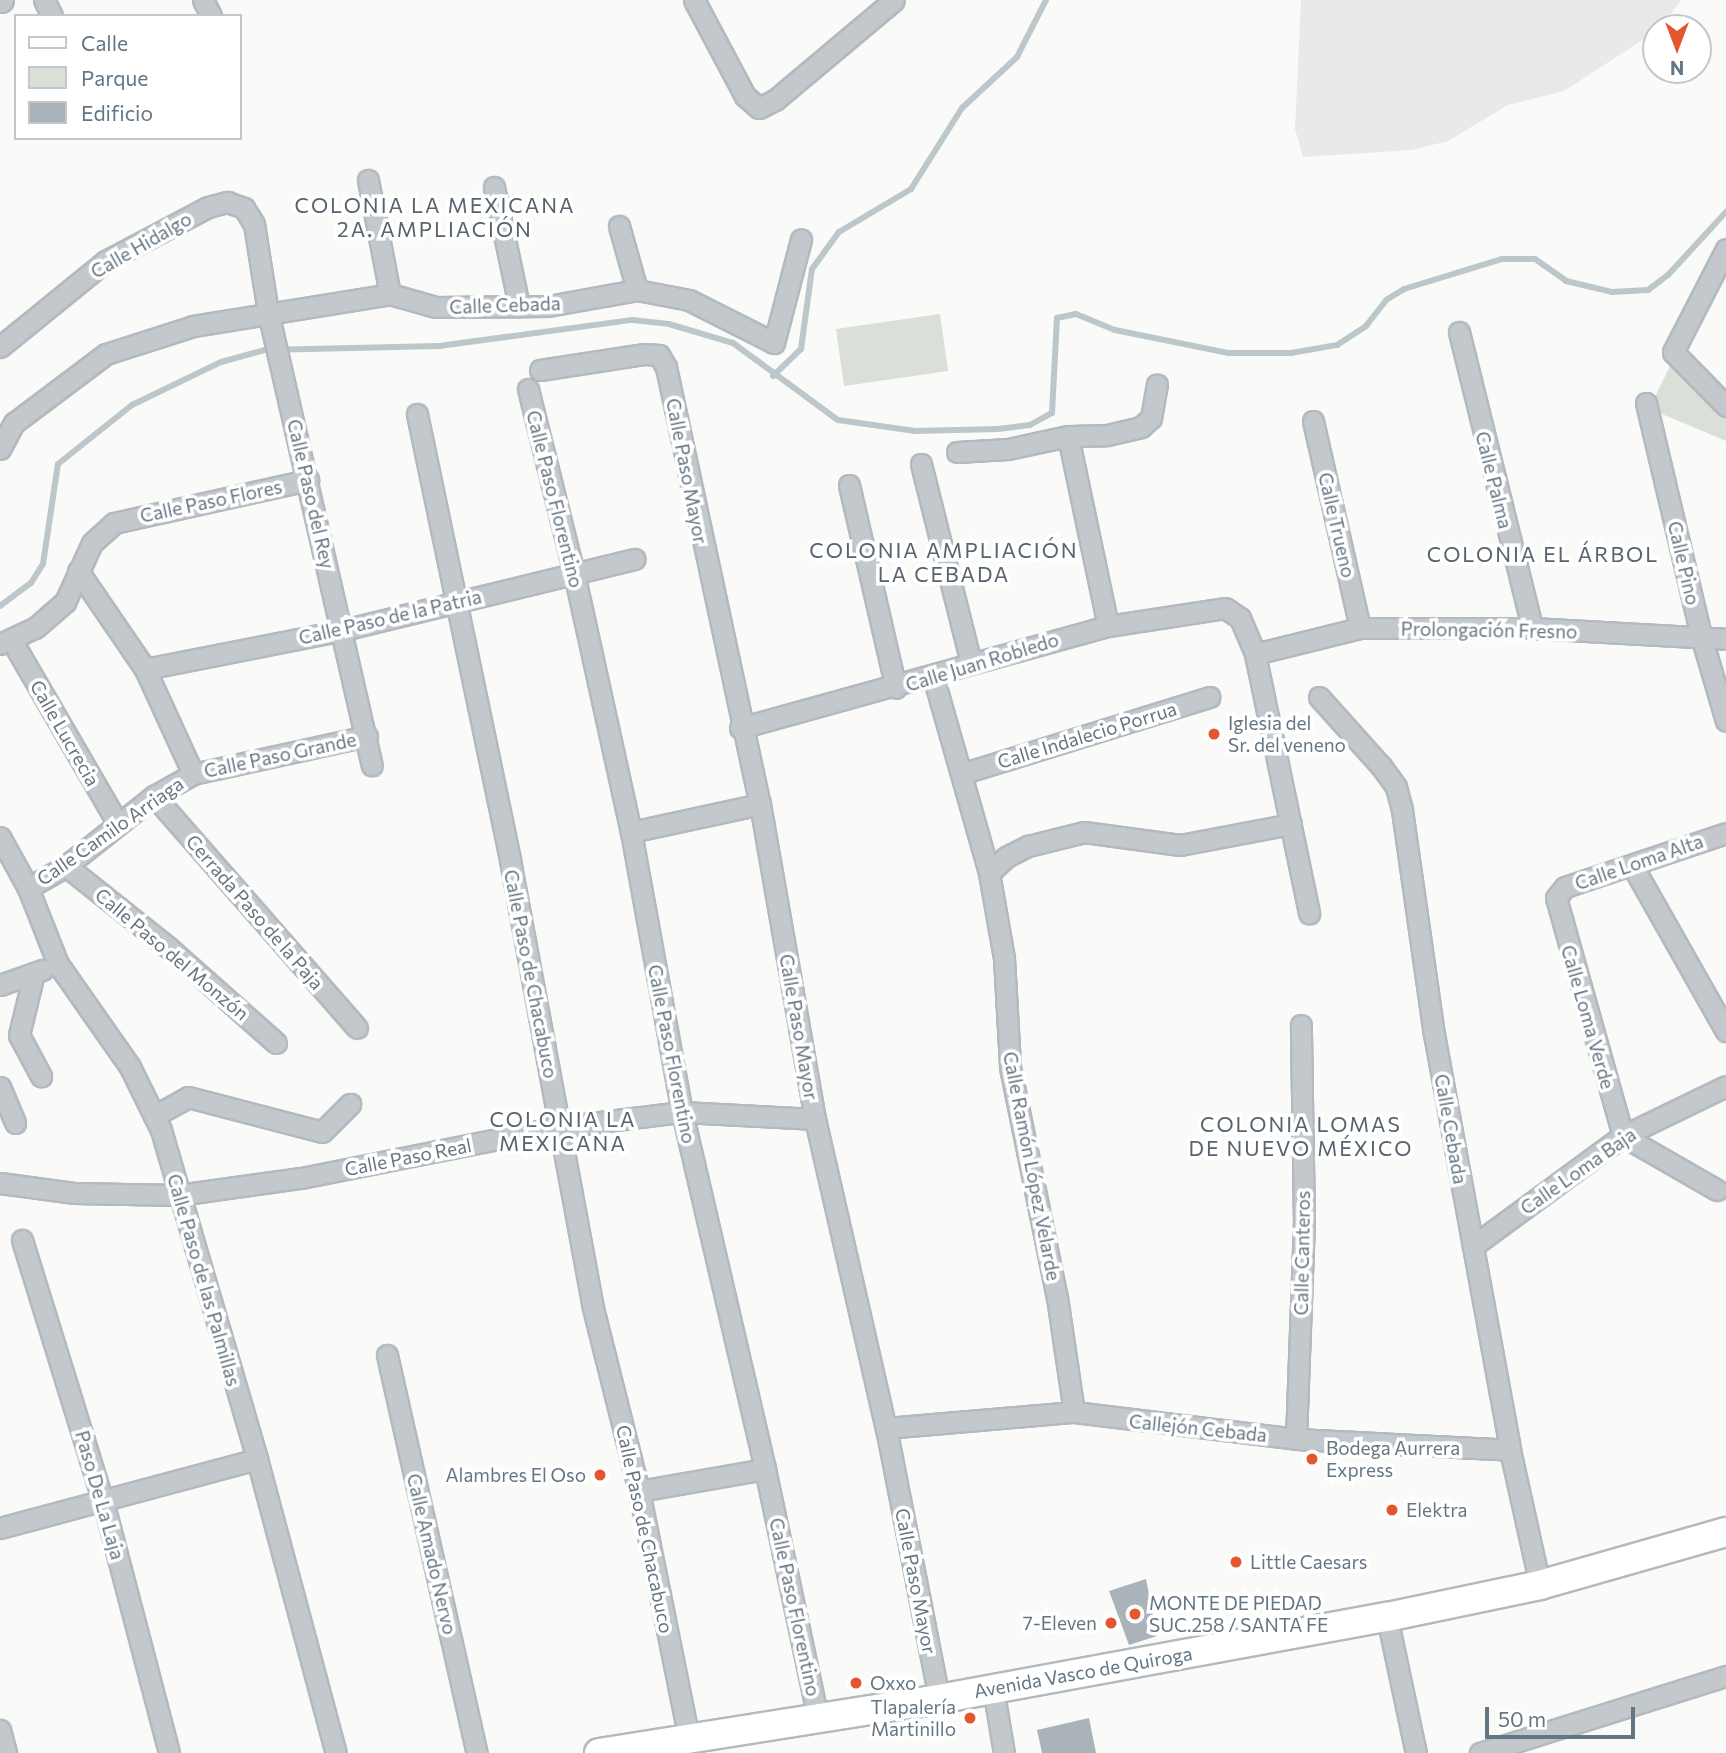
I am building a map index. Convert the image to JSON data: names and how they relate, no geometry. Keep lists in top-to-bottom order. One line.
{"streets":{"main road":["Avenida Vasco de Quiroga"],"street":["Calle Hidalgo","Calle Cebada","Calle Paso Mayor","Calle Palma","Calle Paso del Rey","Calle Paso Florentino","Calle Paso Flores","Calle Trueno","Calle Pino","Calle Paso de la Patria","Prolongación Fresno","Calle Juan Robledo","Calle Lucrecia","Calle Indalecio Porrua","Calle Paso Grande","Calle Camilo Arriaga","Calle Loma Alta","Cerrada Paso de la Paja","Calle Paso del Monzón","Calle Paso de Chacabuco","Calle Loma Verde","Calle Paso Real","Calle Ramón López Velarde","Calle Loma Baja","Calle Canteros","Calle Paso de las Palmillas","Callejón Cebada","Paso De La Laja","Calle Amado Nervo"]},"crossings":[["Calle Hidalgo","Calle Paso del Rey"],["Calle Cebada","Calle Paso del Rey"],["Calle Cebada","Calle Loma Baja"],["Calle Cebada","Callejón Cebada"],["Calle Cebada","Avenida Vasco de Quiroga"],["Calle Paso Mayor","Calle Juan Robledo"],["Calle Paso Mayor","Calle Paso Real"],["Calle Paso Mayor","Callejón Cebada"],["Calle Paso Mayor","Avenida Vasco de Quiroga"],["Calle Palma","Prolongación Fresno"],["Calle Paso del Rey","Calle Paso Flores"],["Calle Paso del Rey","Calle Paso de la Patria"],["Calle Paso del Rey","Calle Paso Grande"],["Calle Paso Florentino","Calle Paso de la Patria"],["Calle Paso Florentino","Calle Paso Real"],["Calle Paso Florentino","Avenida Vasco de Quiroga"],["Calle Trueno","Prolongación Fresno"],["Calle Pino","Prolongación Fresno"],["Calle Paso de la Patria","Calle Paso de Chacabuco"],["Prolongación Fresno","Calle Juan Robledo"],["Calle Juan Robledo","Calle Ramón López Velarde"],["Calle Lucrecia","Calle Camilo Arriaga"],["Calle Indalecio Porrua","Calle Ramón López Velarde"],["Calle Paso Grande","Calle Camilo Arriaga"],["Calle Camilo Arriaga","Cerrada Paso de la Paja"],["Calle Camilo Arriaga","Calle Paso del Monzón"],["Calle Camilo Arriaga","Calle Paso de las Palmillas"],["Calle Loma Alta","Calle Loma Verde"],["Calle Paso de Chacabuco","Calle Paso Real"],["Calle Paso de Chacabuco","Avenida Vasco de Quiroga"],["Calle Loma Verde","Calle Loma Baja"],["Calle Paso Real","Calle Paso de las Palmillas"],["Calle Ramón López Velarde","Callejón Cebada"],["Calle Canteros","Callejón Cebada"]],"districts":["COLONIA LA MEXICANA 2A. AMPLIACIÓN","COLONIA AMPLIACIÓN LA CEBADA","COLONIA EL ÁRBOL","COLONIA LA MEXICANA","COLONIA LOMAS DE NUEVO MÉXICO"],"places":["Iglesia del Sr. del veneno","Bodega Aurrera Express","Alambres El Oso","Elektra","Little Caesars","MONTE DE PIEDAD SUC.258 / SANTA FE","7-Eleven","Oxxo","Tlapalería Martinillo"],"legend":["Calle","Parque","Edificio"],"scale_bar":"50 m","north":"bottom"}
